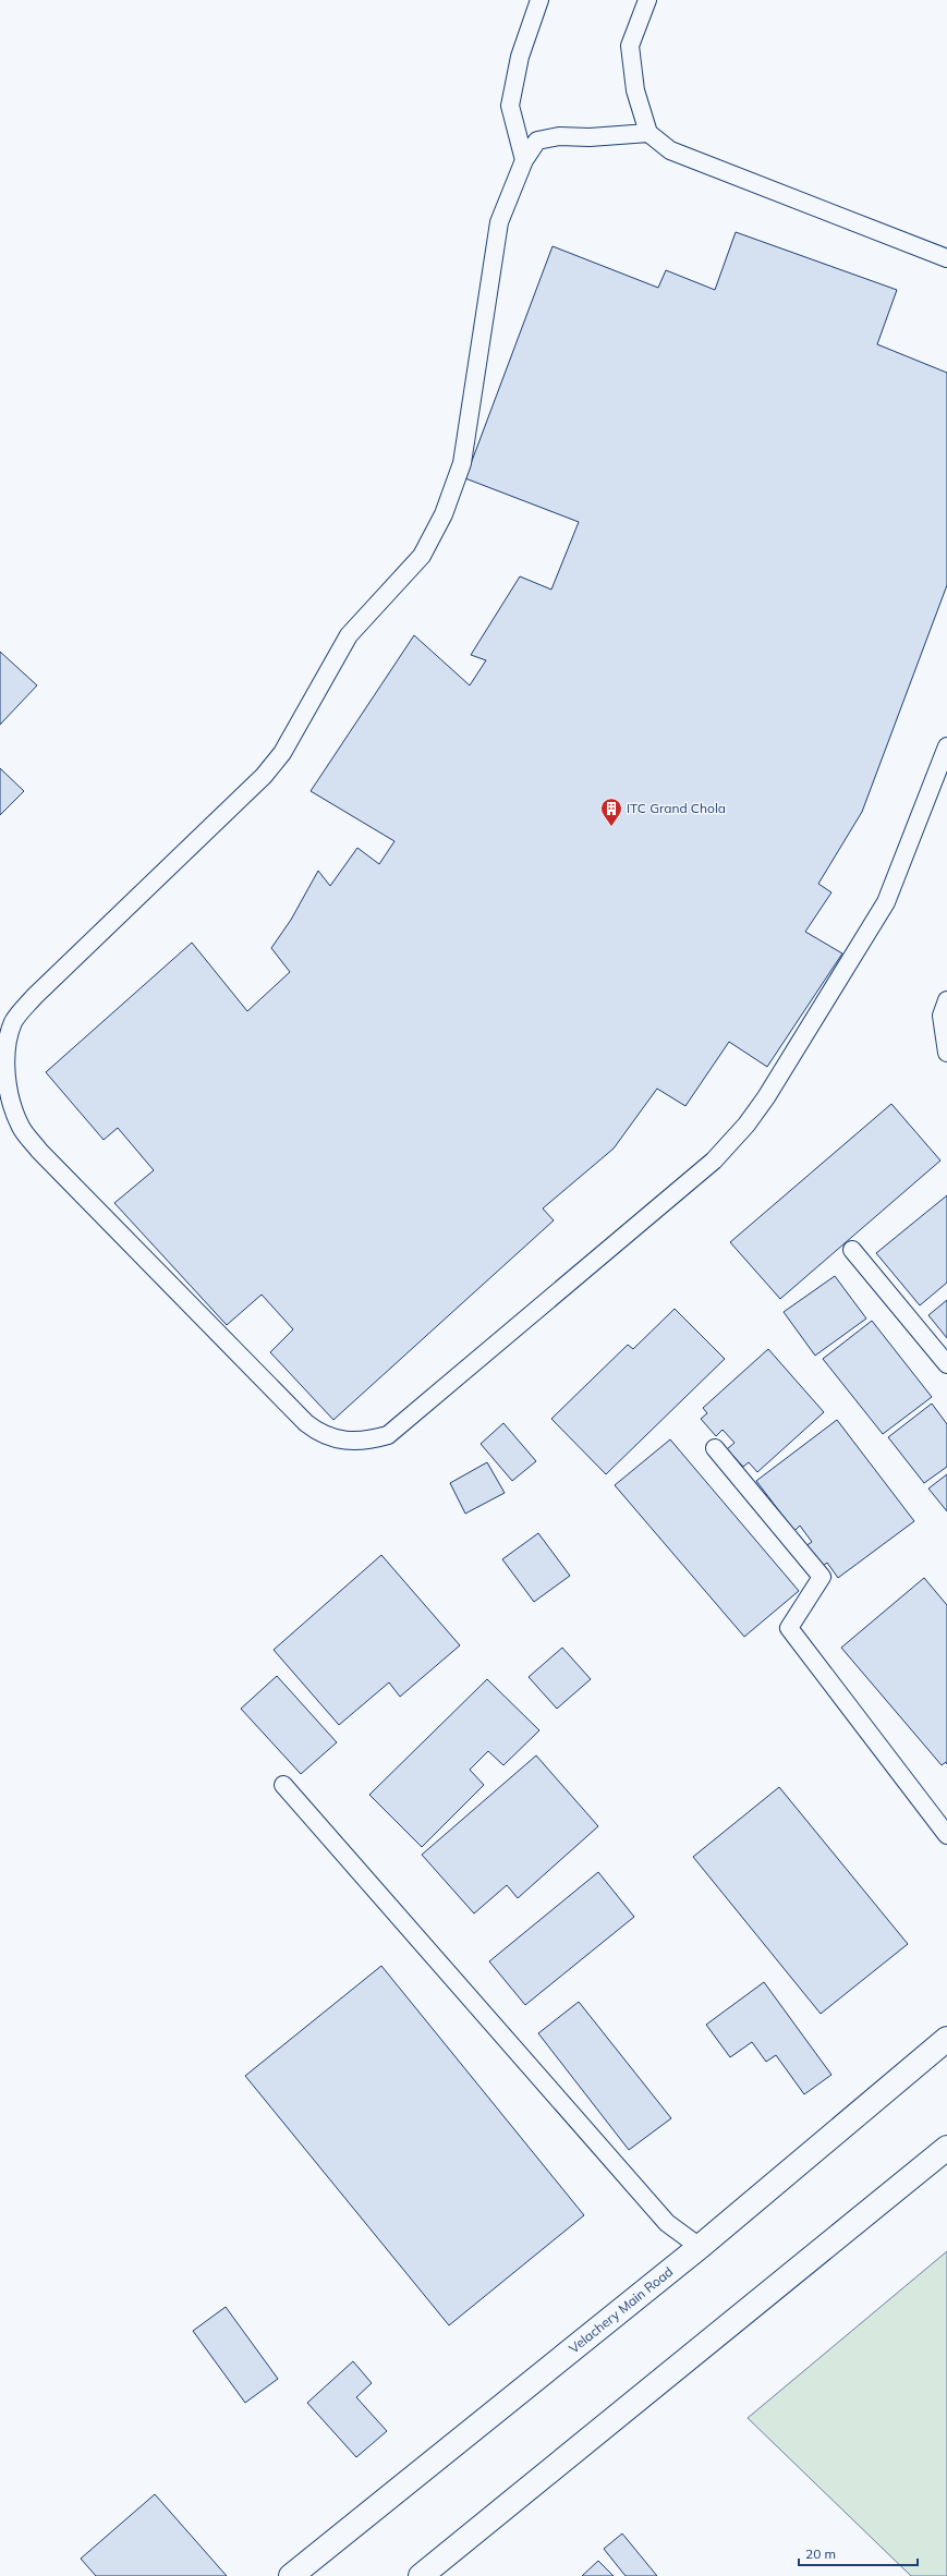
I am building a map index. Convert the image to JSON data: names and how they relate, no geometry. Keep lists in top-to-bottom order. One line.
{"streets":{"main road":["Velachery Main Road"]},"places":{"building":["ITC Grand Chola"]},"scale_bar":"20 m"}
